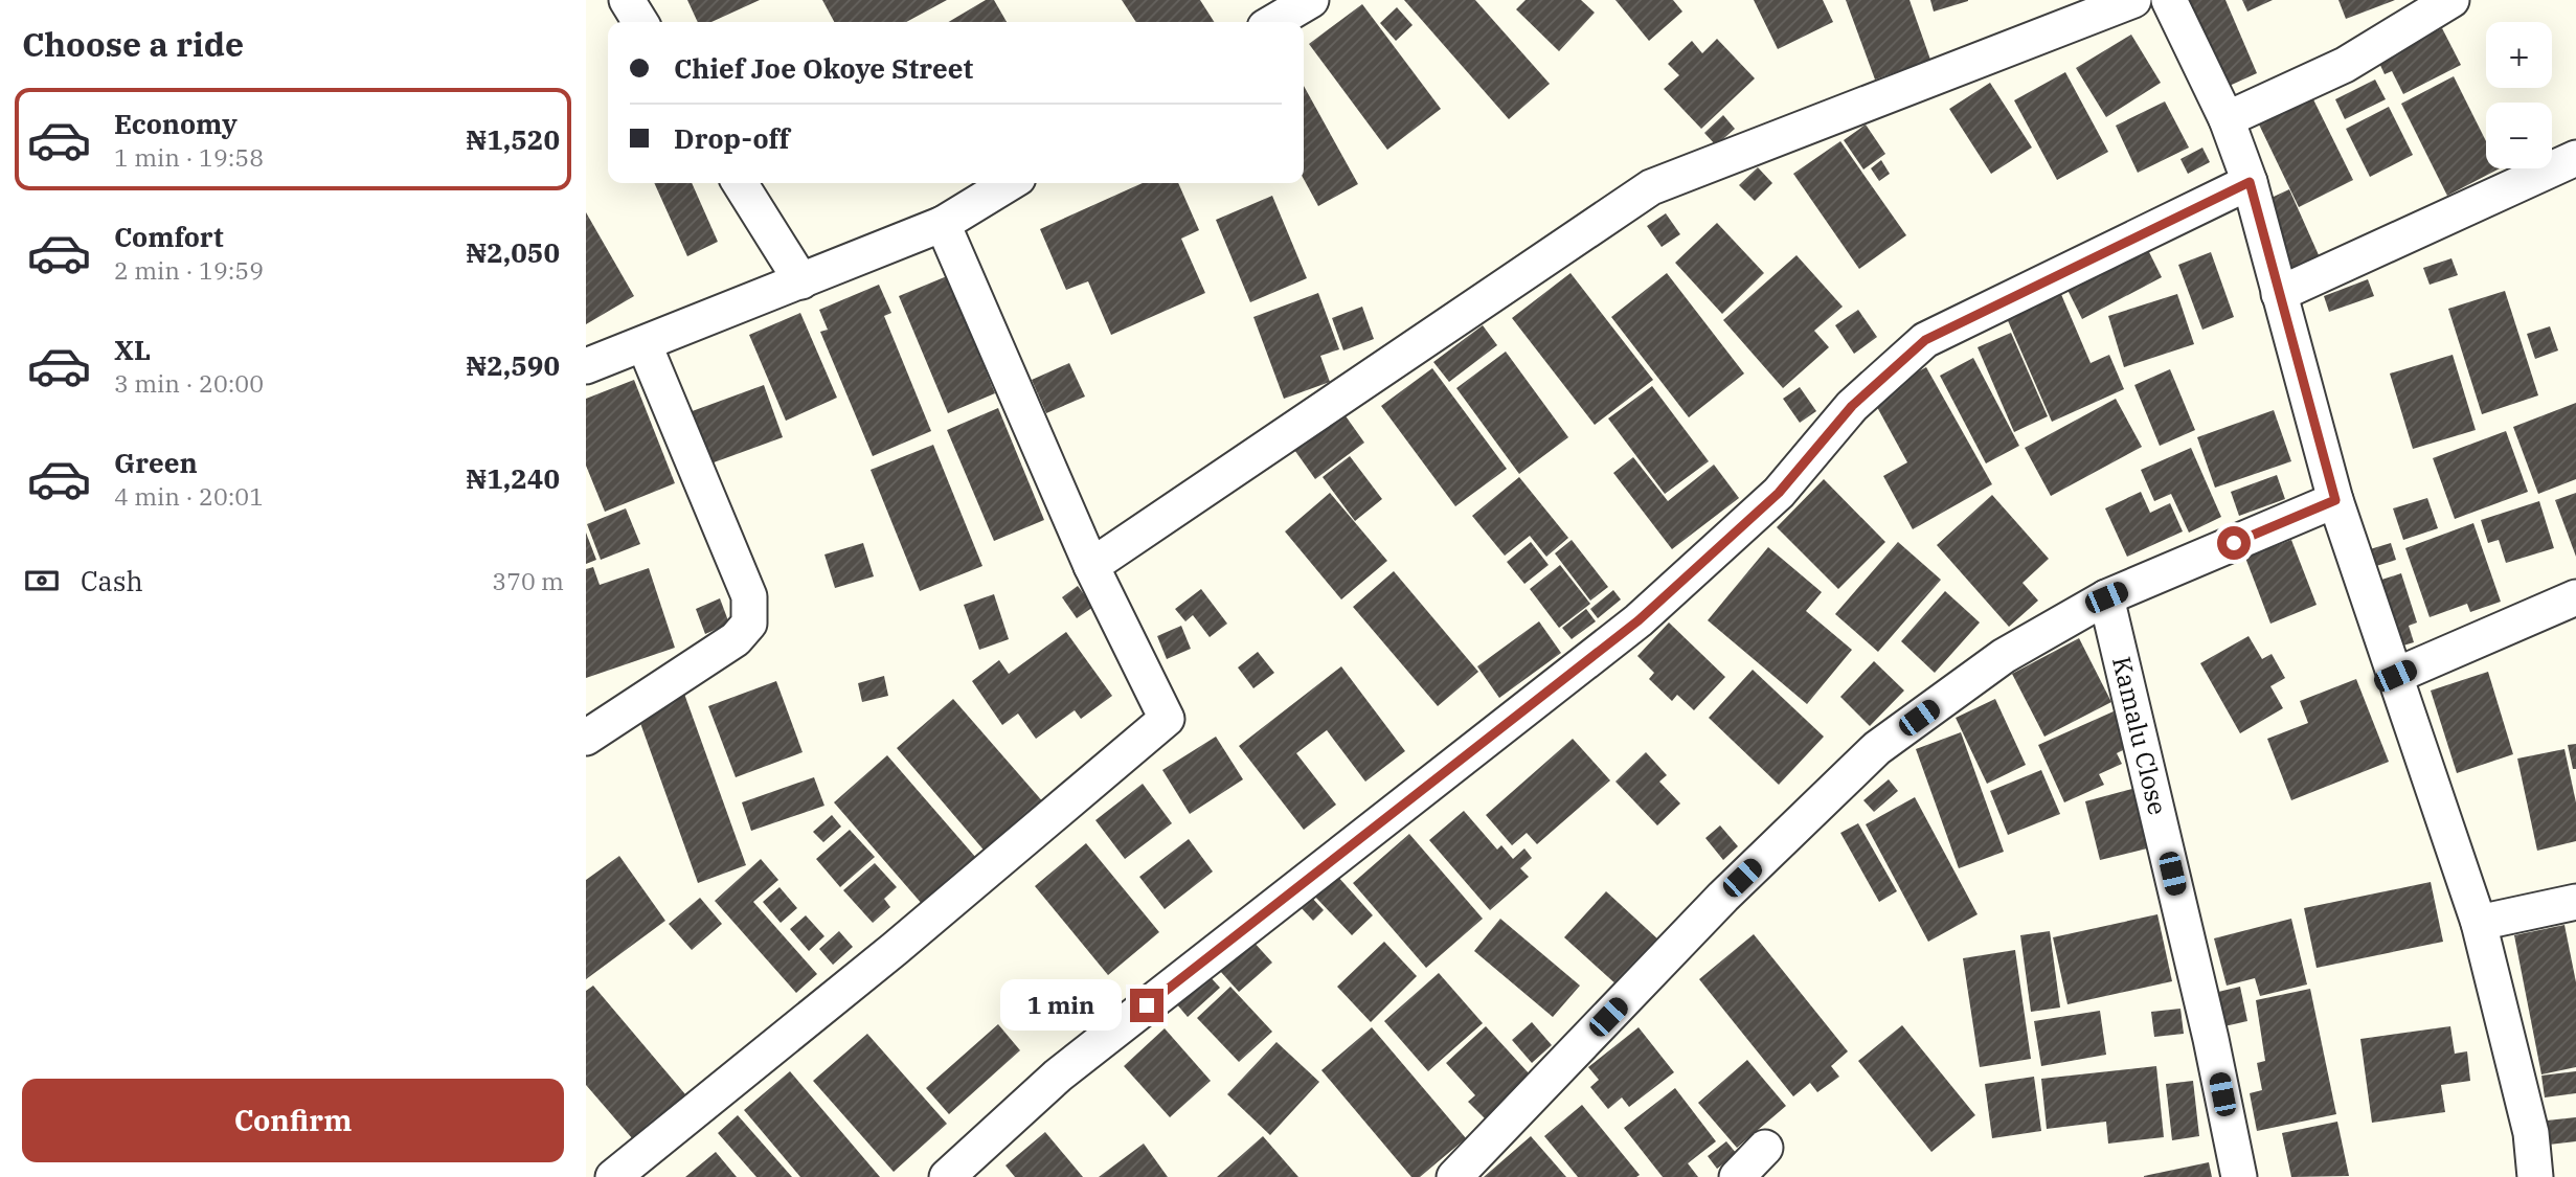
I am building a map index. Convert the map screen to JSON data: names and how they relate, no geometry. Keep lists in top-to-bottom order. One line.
{"streets":{"street":["Kamalu Close"]},"page":{"heading":"Choose a ride","map_buttons":["+","−"],"banner":["Chief Joe Okoye Street","Drop-off"],"list":[{"name":"Economy","note":"1 min · 19:58","value":"₦1,520"},{"name":"Comfort","note":"2 min · 19:59","value":"₦2,050"},{"name":"XL","note":"3 min · 20:00","value":"₦2,590"},{"name":"Green","note":"4 min · 20:01","value":"₦1,240"}],"pay":["Cash","370 m"],"bubble":"1 min","buttons":"Confirm"}}
